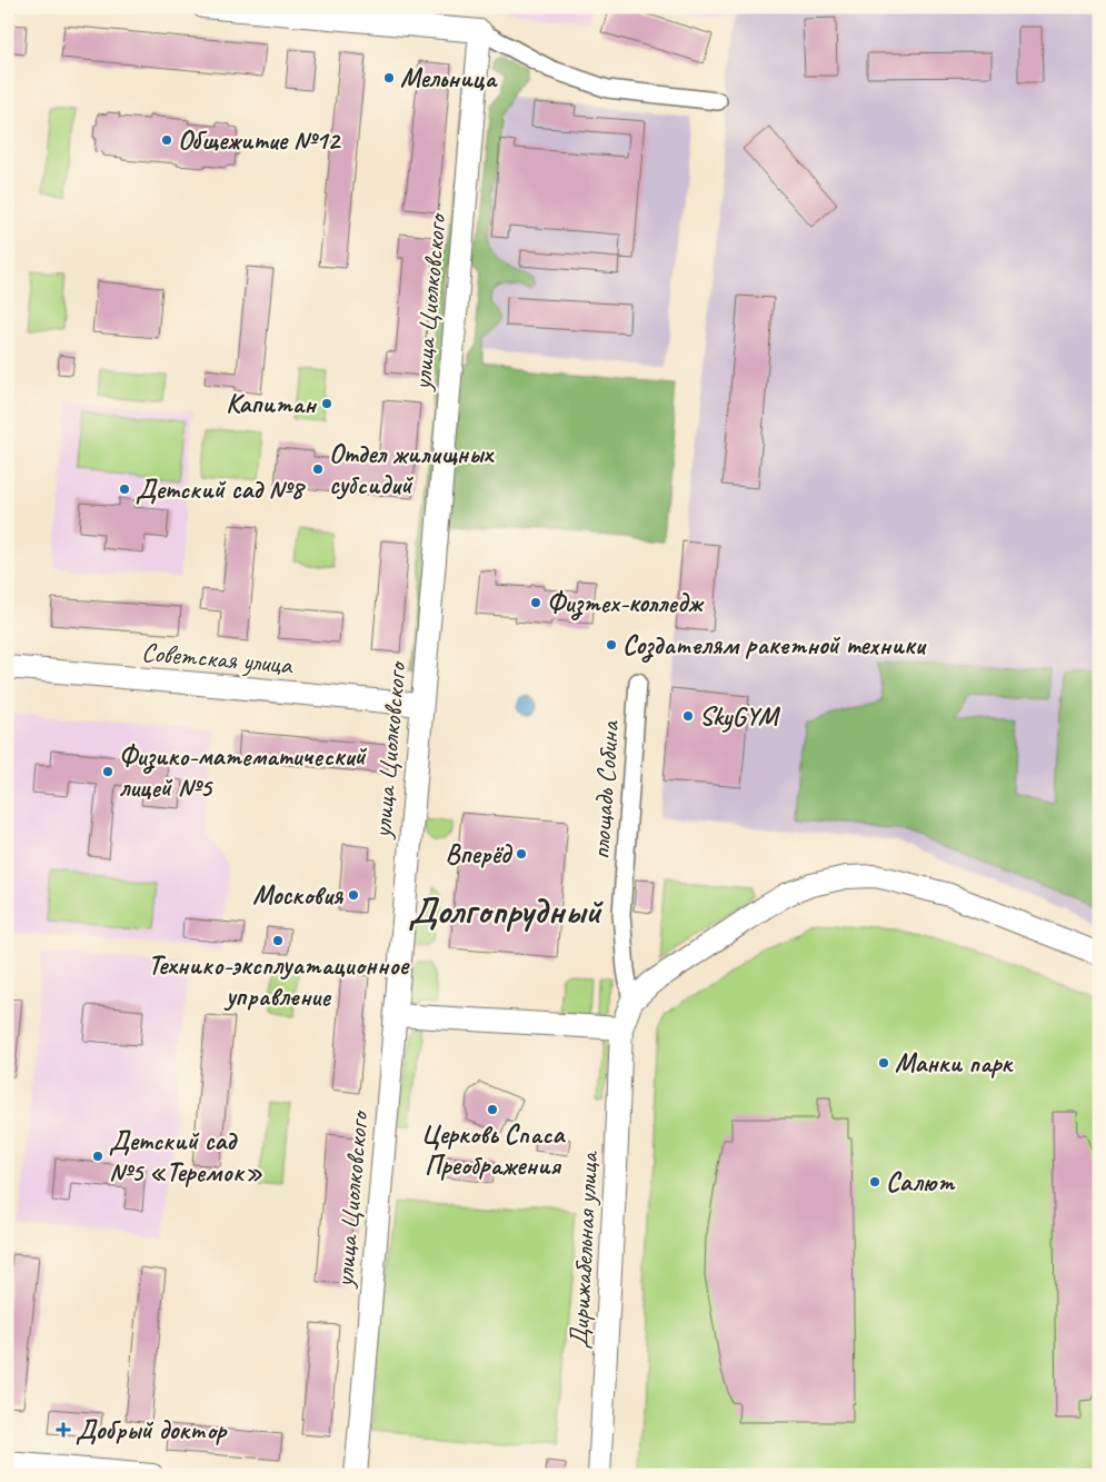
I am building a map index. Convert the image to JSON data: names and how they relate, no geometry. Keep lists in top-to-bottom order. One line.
{"streets":{"street":["улица Циолковского","Советская улица","площадь Собина","Дирижабельная улица"]},"crossings":[["улица Циолковского","Советская улица"],["площадь Собина","Дирижабельная улица"]],"districts":["Долгопрудный"],"places":{"other":["Мельница","Общежитие №12","Капитан","Отдел жилищных субсидий","Детский сад №8","Физтех-колледж","Создателям ракетной техники","SkyGYM","Физико-математический лицей №5","Вперёд","Московия","Технико-эксплуатационное управление","Манки парк","Церковь Спаса Преображения","Детский сад №5 «Теремок»","Салют"],"health":["Добрый доктор"]}}
